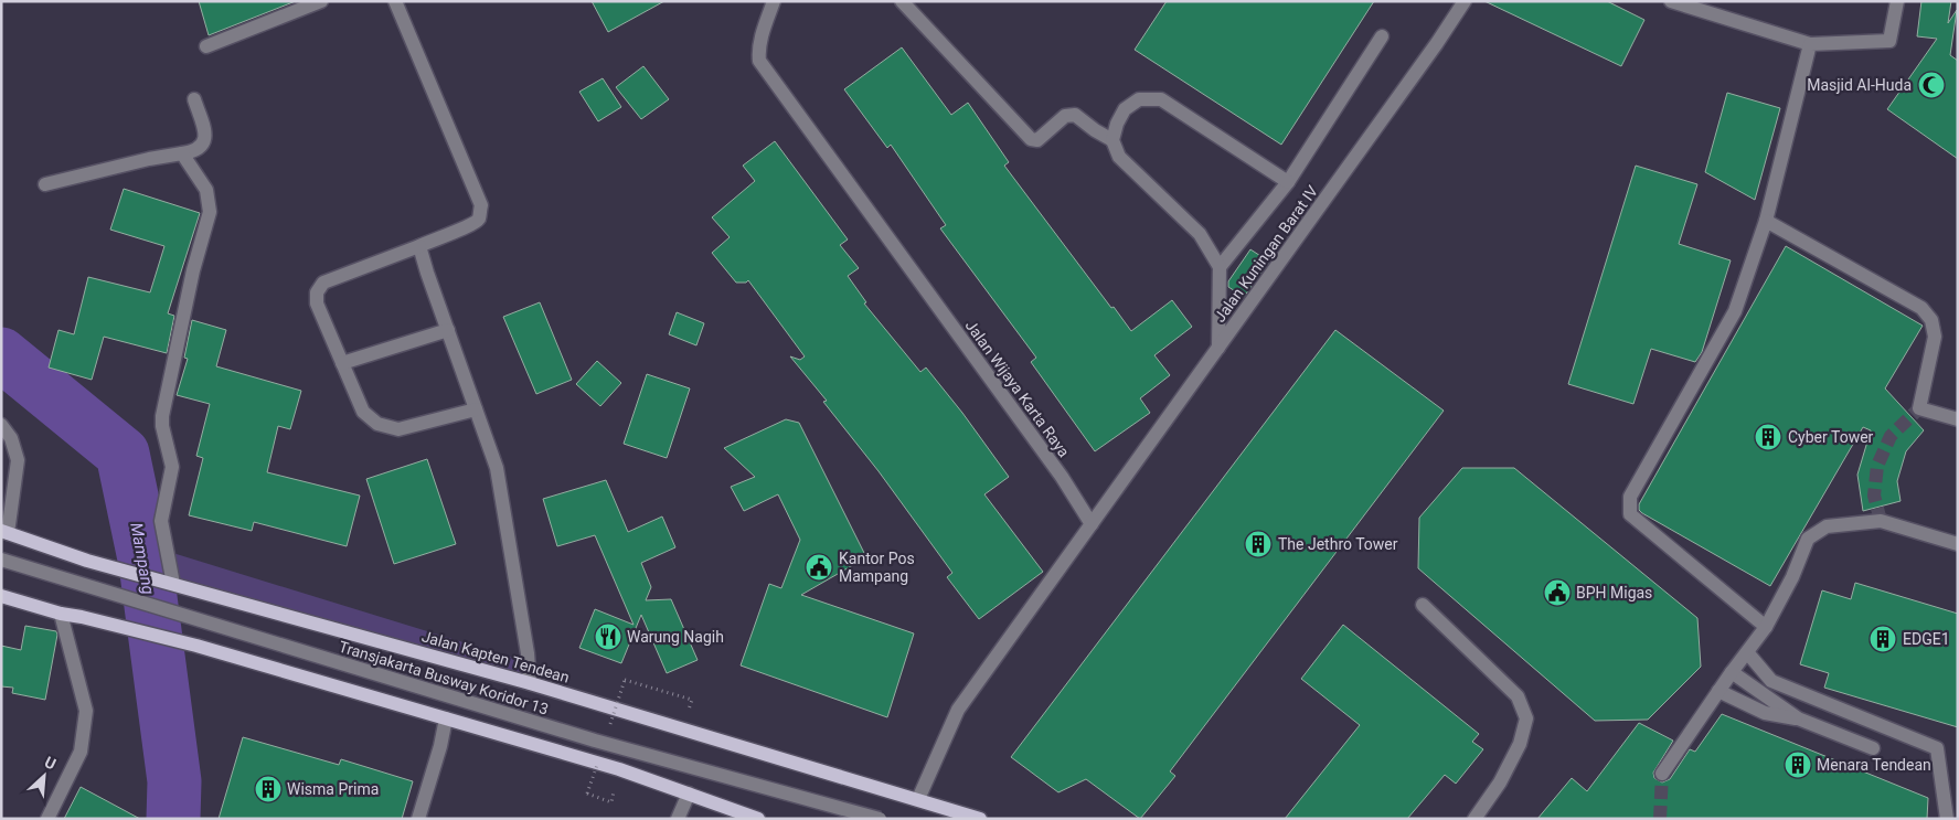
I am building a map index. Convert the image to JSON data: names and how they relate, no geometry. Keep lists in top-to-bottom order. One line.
{"streets":{"main road":["Jalan Kapten Tendean"],"street":["Jalan Kuningan Barat IV","Jalan Wijaya Karta Raya","Transjakarta Busway Koridor 13"]},"crossings":[["Jalan Kuningan Barat IV","Jalan Wijaya Karta Raya"]],"water":["Mampang"],"places":{"mosque":["Masjid Al-Huda"],"building":["Cyber Tower","The Jethro Tower","EDGE1","Menara Tendean","Wisma Prima"],"public building":["Kantor Pos Mampang","BPH Migas"],"restaurant":["Warung Nagih"]},"north":"top right"}
